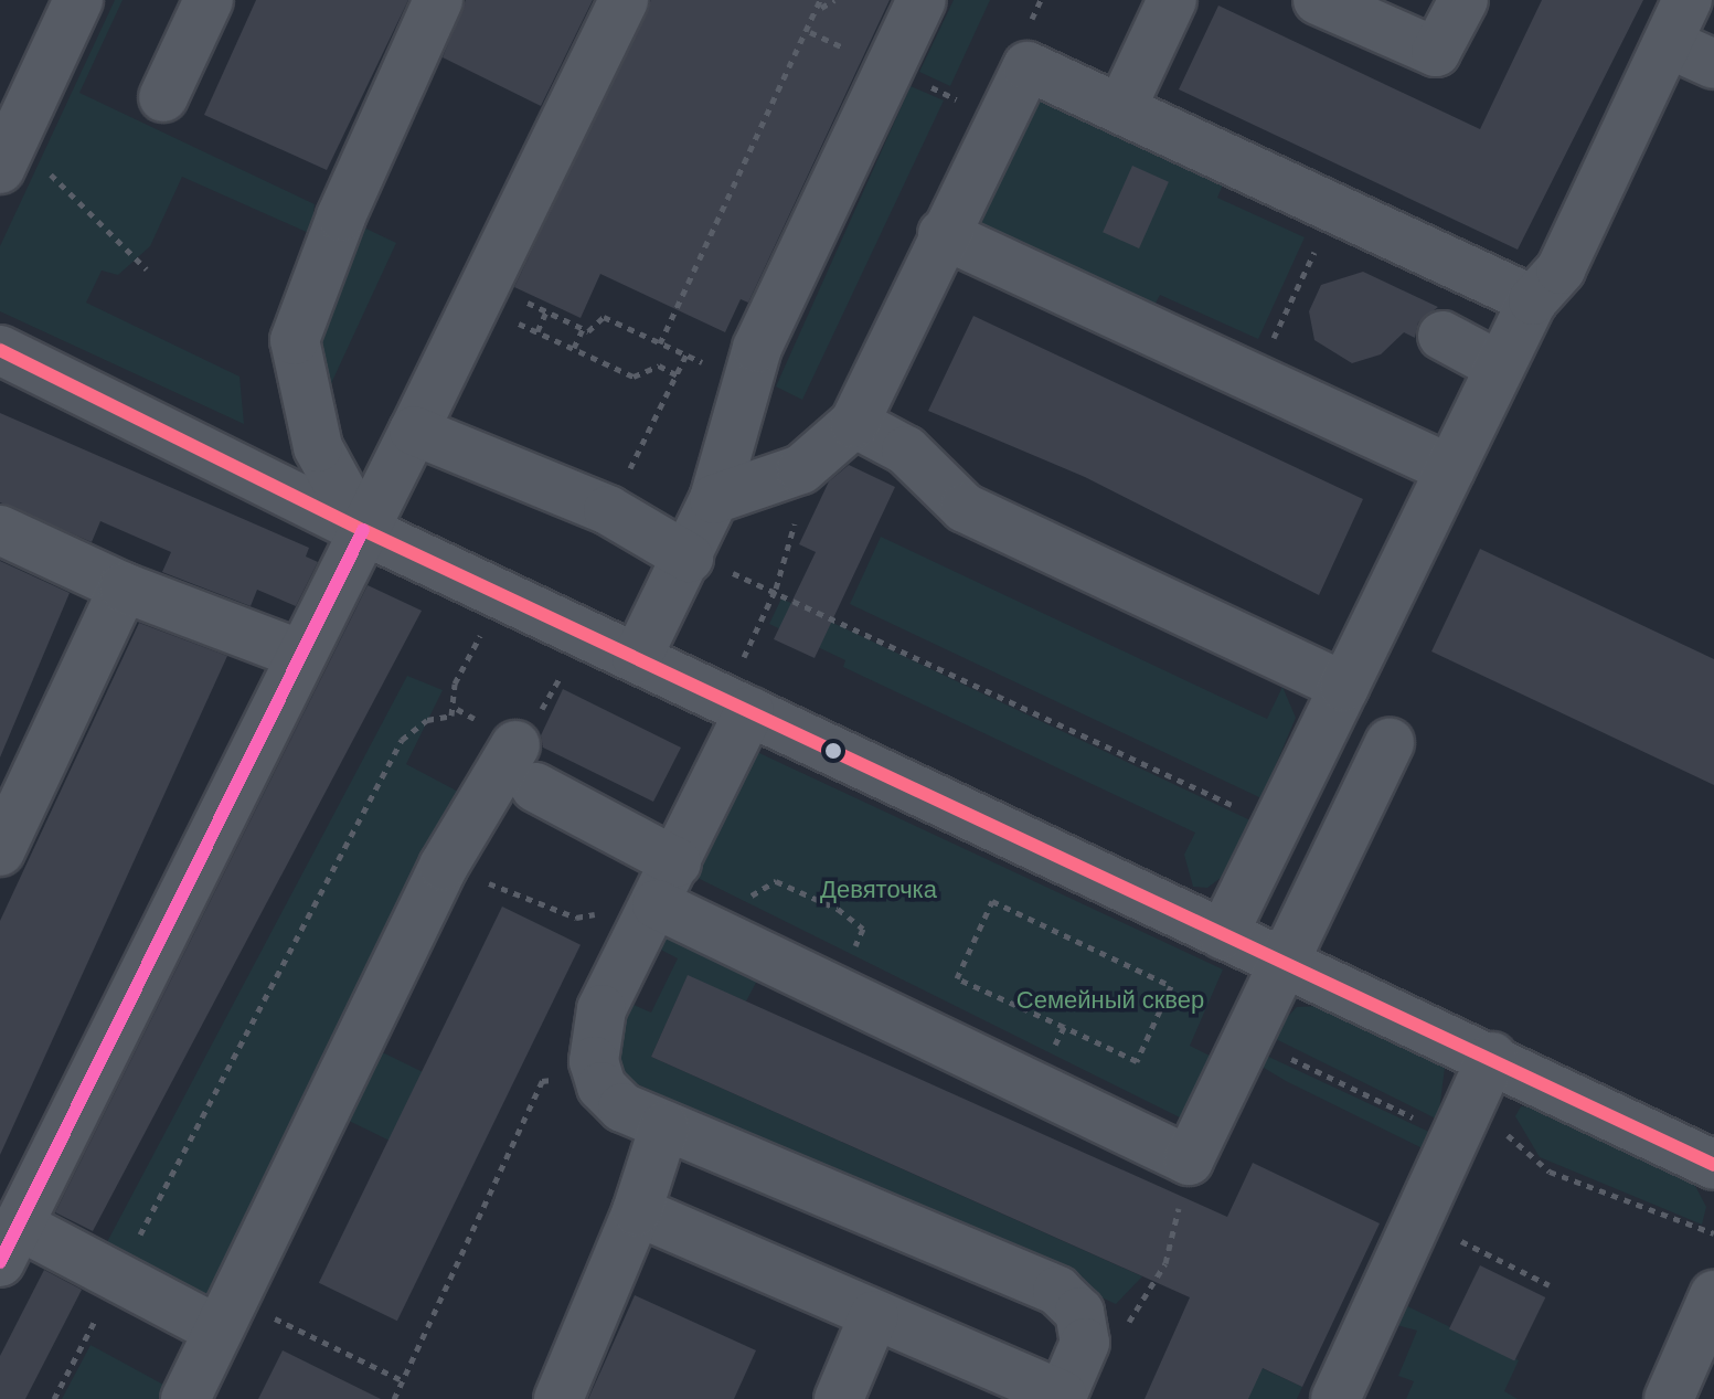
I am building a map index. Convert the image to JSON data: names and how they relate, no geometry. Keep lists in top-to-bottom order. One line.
{"parks":["Девяточка","Семейный сквер"]}
